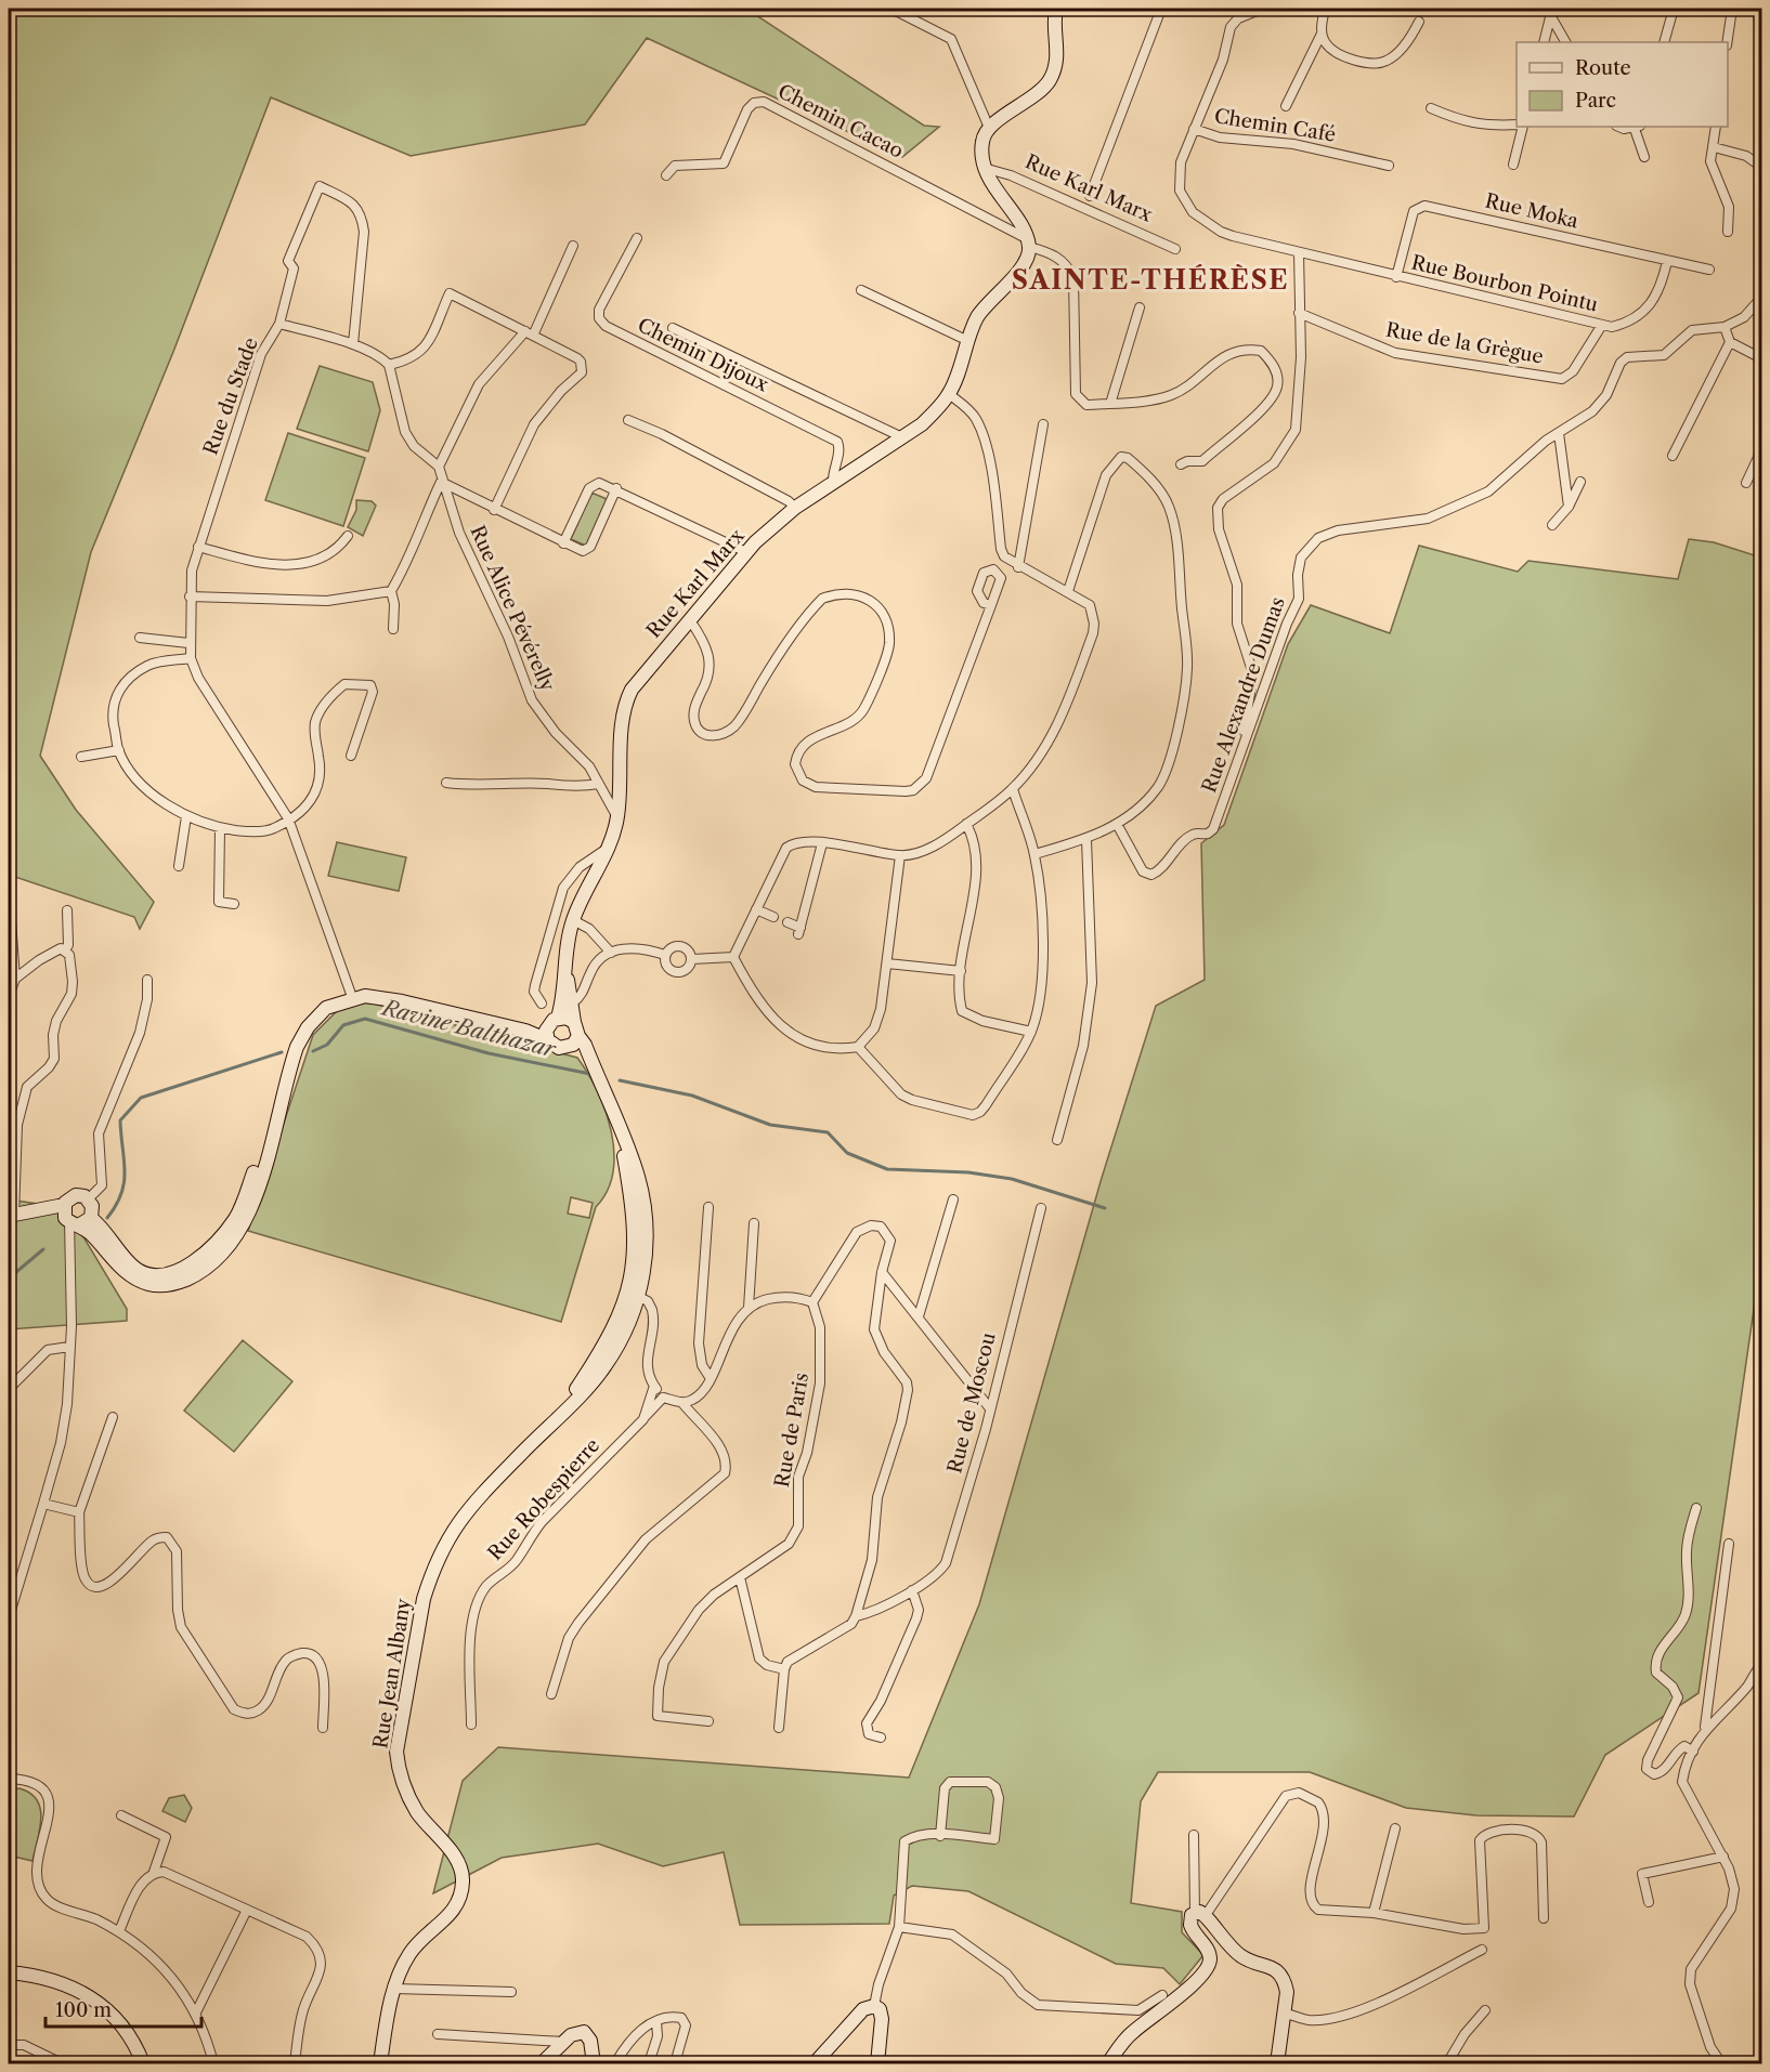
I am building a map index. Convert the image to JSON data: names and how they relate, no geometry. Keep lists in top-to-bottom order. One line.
{"streets":{"main road":["Rue Karl Marx","Rue Jean Albany"],"street":["Chemin Cacao","Chemin Café","Rue Moka","Rue Bourbon Pointu","Rue de la Grègue","Chemin Dijoux","Rue du Stade","Rue Alice Pévérelly","Rue Alexandre Dumas","Rue de Moscou","Rue de Paris","Rue Robespierre"]},"crossings":[["Chemin Cacao","Rue Karl Marx"],["Chemin Café","Rue Bourbon Pointu"],["Rue Karl Marx","Chemin Dijoux"],["Rue Karl Marx","Rue Alice Pévérelly"],["Rue Moka","Rue Bourbon Pointu"],["Rue Bourbon Pointu","Rue de la Grègue"]],"districts":["SAINTE-THÉRÈSE"],"water":["Ravine Balthazar"],"legend":["Route","Parc"],"scale_bar":"100 m"}
